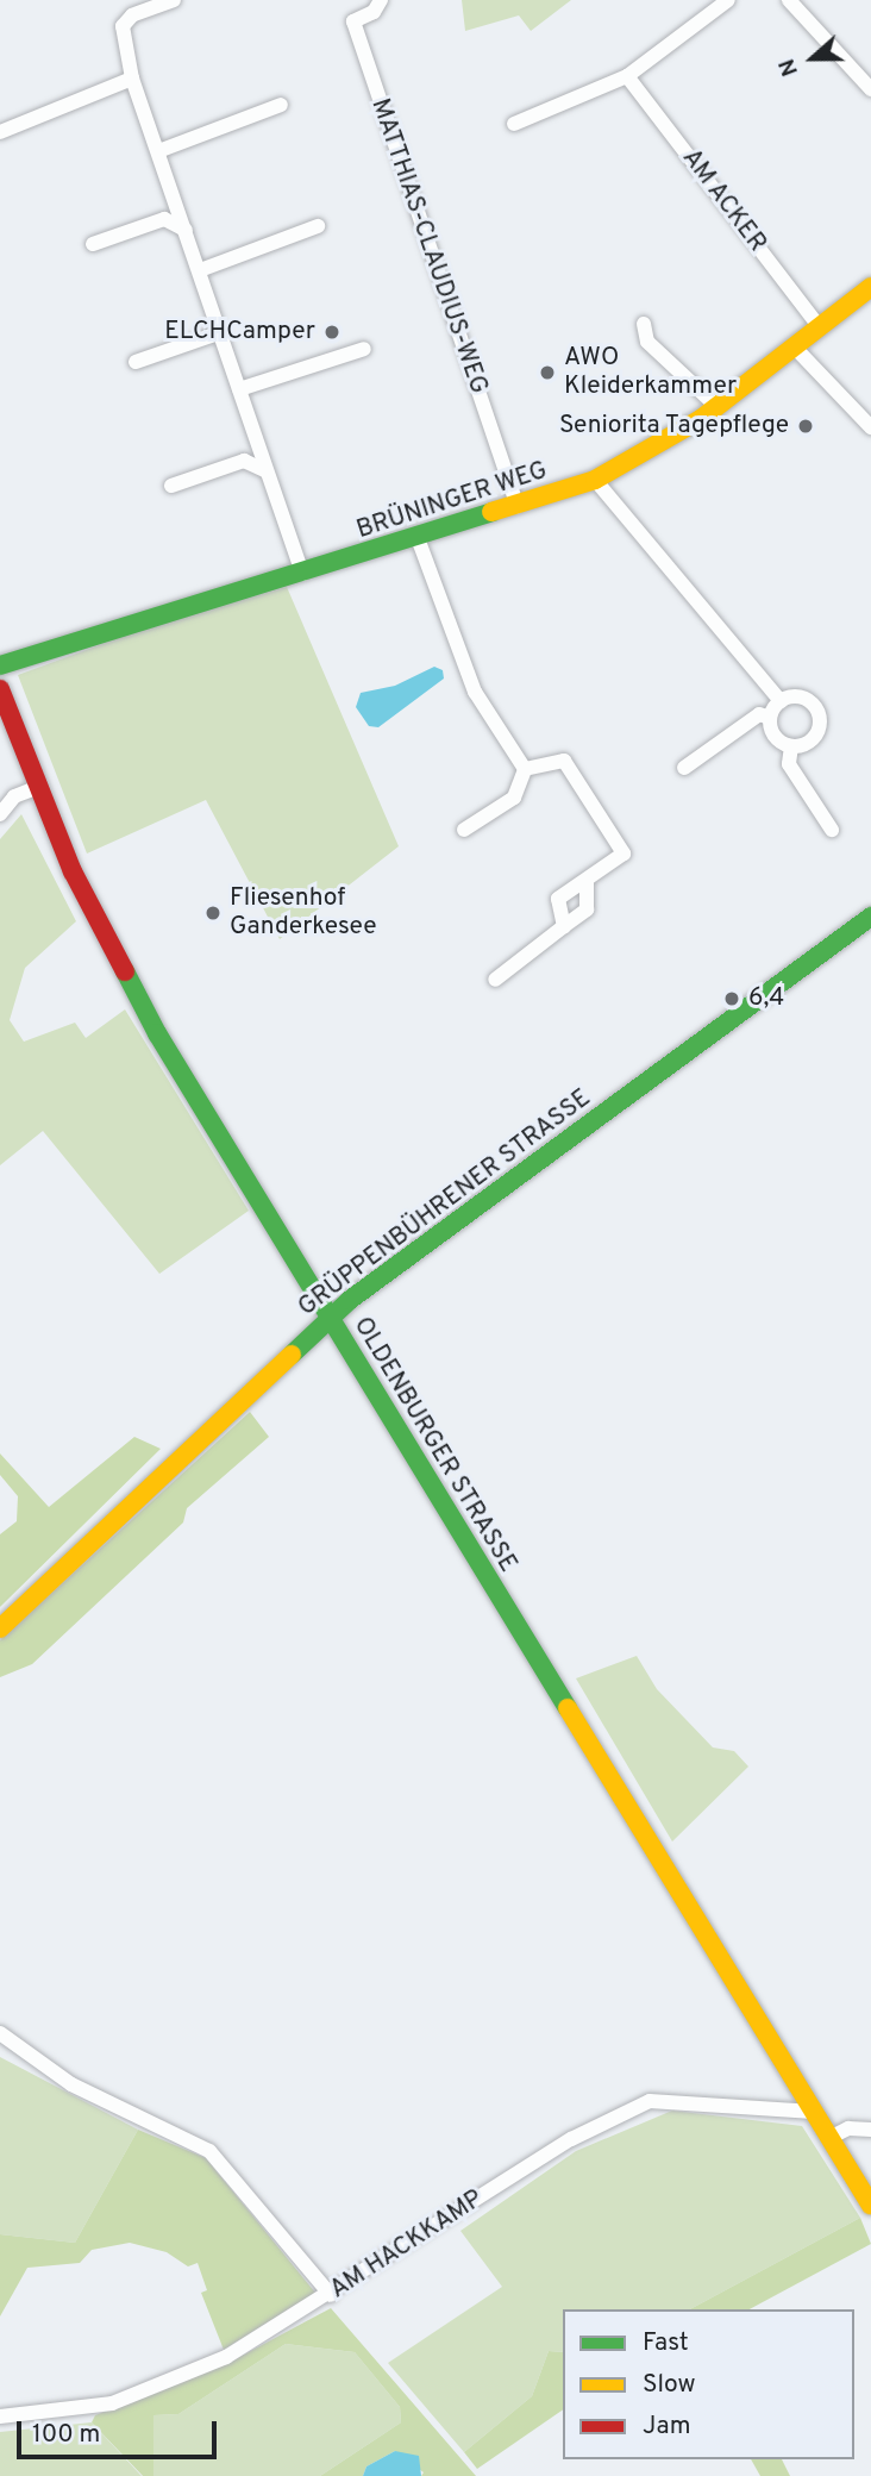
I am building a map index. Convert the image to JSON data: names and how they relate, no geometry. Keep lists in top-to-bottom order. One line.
{"streets":{"street":["AM ACKER","MATTHIAS-CLAUDIUS-WEG","BRÜNINGER WEG","GRÜPPENBÜHRENER STRASSE","OLDENBURGER STRASSE","AM HACKKAMP"]},"crossings":[["AM ACKER","BRÜNINGER WEG"],["MATTHIAS-CLAUDIUS-WEG","BRÜNINGER WEG"],["GRÜPPENBÜHRENER STRASSE","OLDENBURGER STRASSE"],["OLDENBURGER STRASSE","AM HACKKAMP"]],"places":["ELCHCamper","AWO Kleiderkammer","Seniorita Tagepflege","Fliesenhof Ganderkesee","6,4"],"legend":["Fast","Slow","Jam"],"scale_bar":"100 m","north":"left"}
